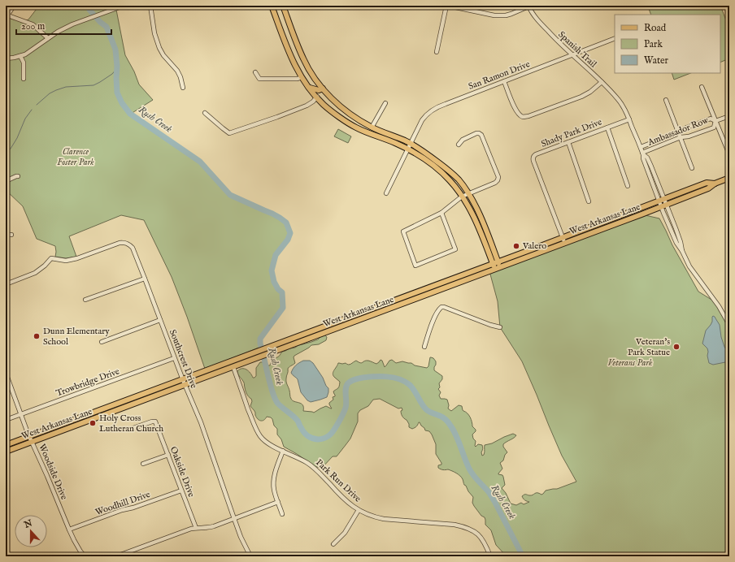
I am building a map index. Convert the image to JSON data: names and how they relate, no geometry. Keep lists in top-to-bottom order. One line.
{"streets":{"main road":["West Arkansas Lane"],"street":["Spanish Trail","San Ramon Drive","Ambassador Row","Shady Park Drive","Southcrest Drive","Trowbridge Drive","Woodside Drive","Oakside Drive","Park Run Drive","Woodhill Drive"]},"crossings":[["Spanish Trail","San Ramon Drive"],["Spanish Trail","Ambassador Row"],["Spanish Trail","Shady Park Drive"],["Spanish Trail","West Arkansas Lane"],["Shady Park Drive","West Arkansas Lane"],["West Arkansas Lane","Southcrest Drive"],["West Arkansas Lane","Woodside Drive"],["West Arkansas Lane","Park Run Drive"],["Southcrest Drive","Trowbridge Drive"],["Trowbridge Drive","Woodside Drive"],["Woodside Drive","Woodhill Drive"],["Oakside Drive","Woodhill Drive"]],"water":["Rush Creek"],"parks":["Clarence Foster Park","Veterans Park"],"places":["Valero","Dunn Elementary School","Veteran's Park Statue","Holy Cross Lutheran Church"],"legend":["Road","Park","Water"],"scale_bar":"200 m","north":"top"}
